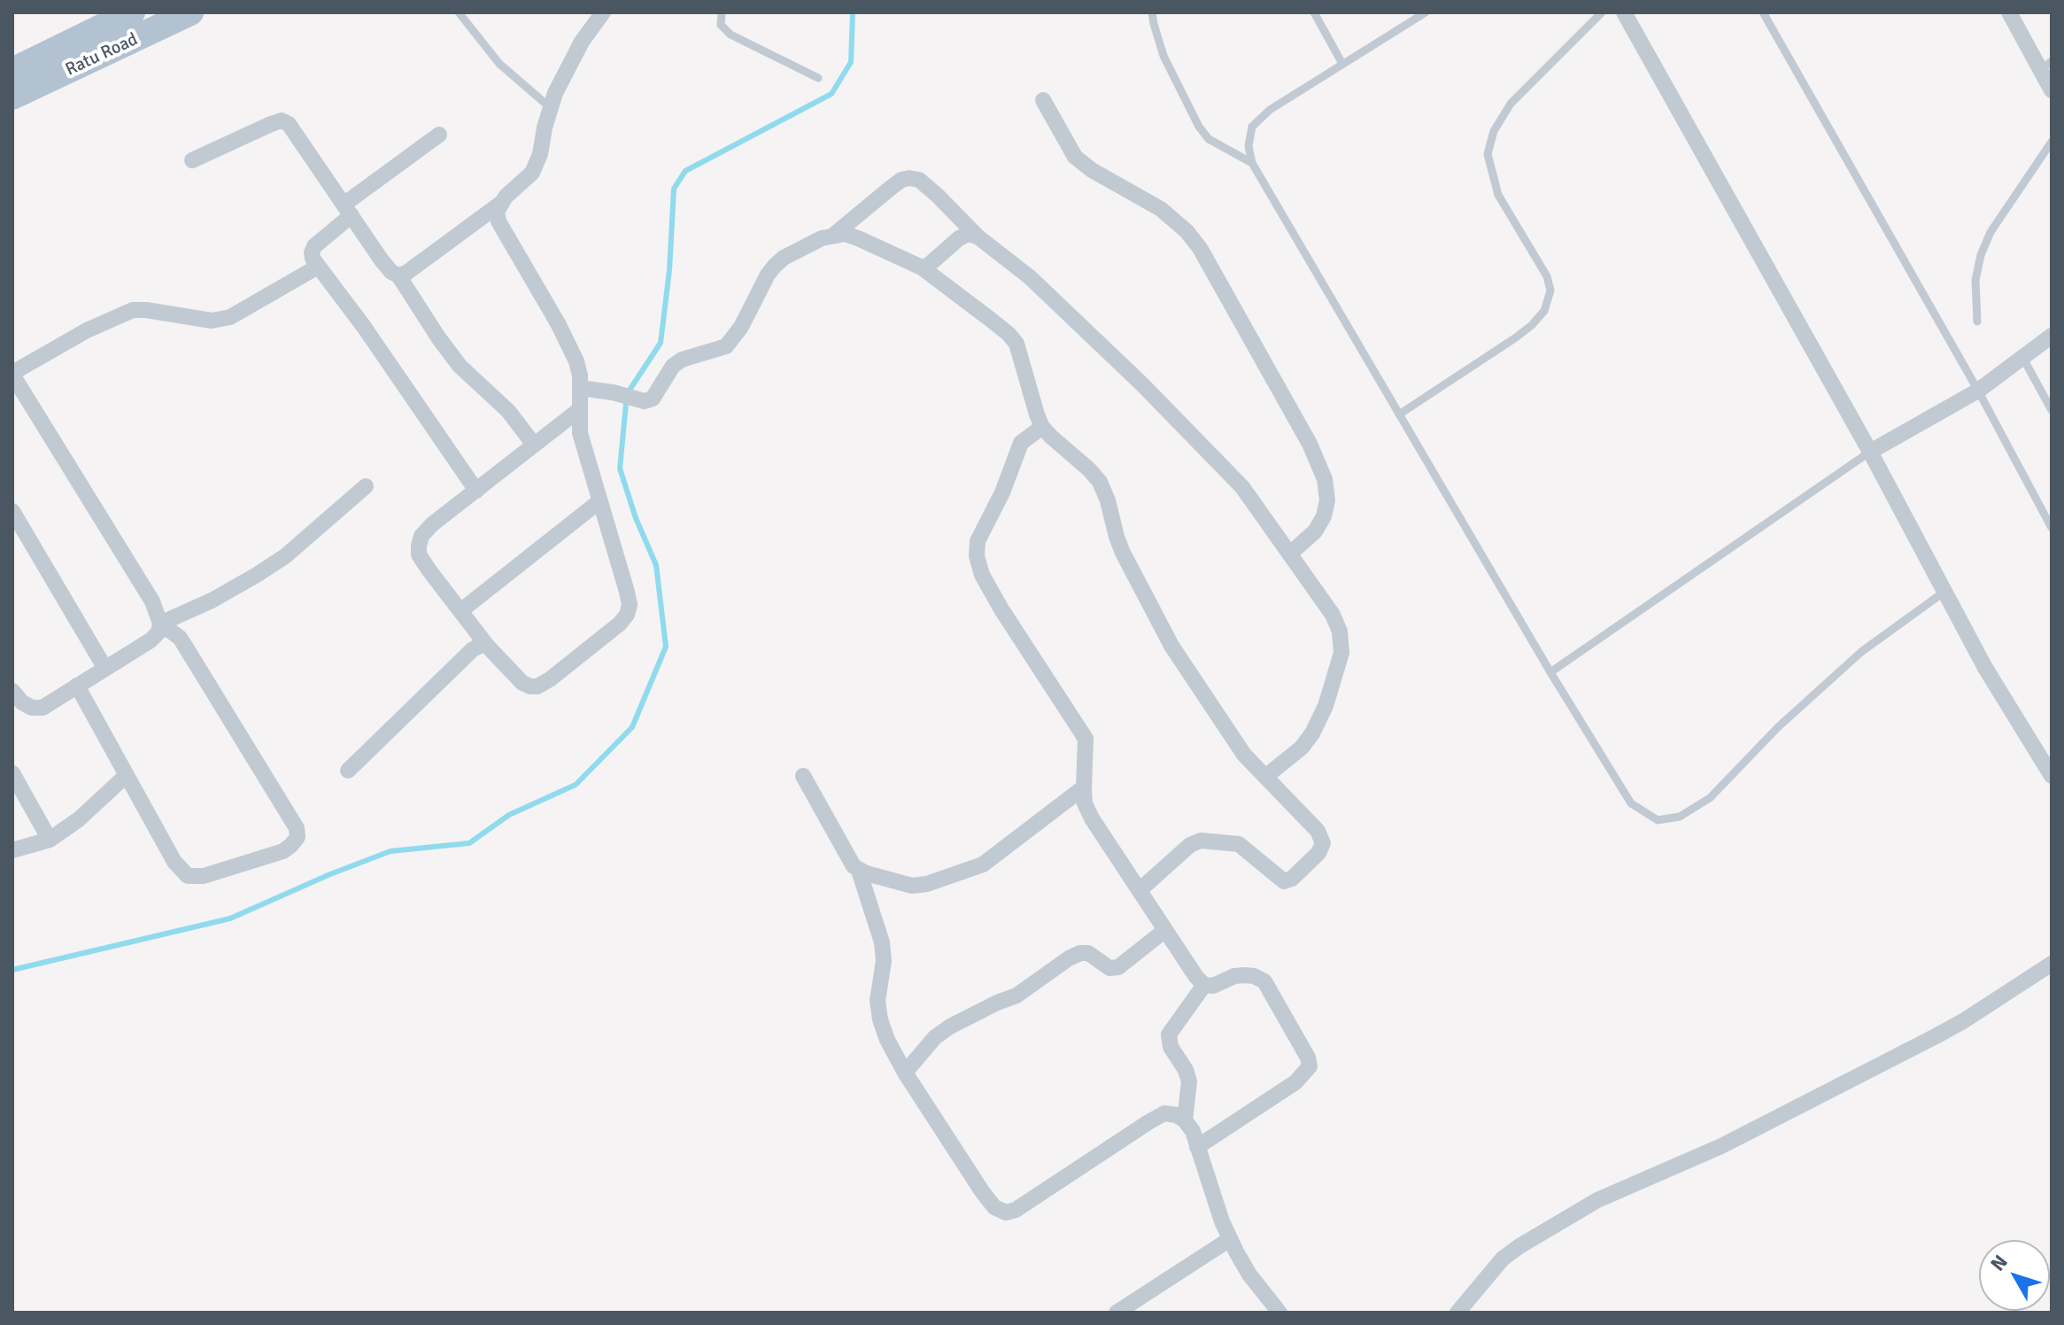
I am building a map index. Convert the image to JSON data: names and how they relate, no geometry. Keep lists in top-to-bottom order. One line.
{"streets":{"main road":["Ratu Road"]},"north":"top left"}
